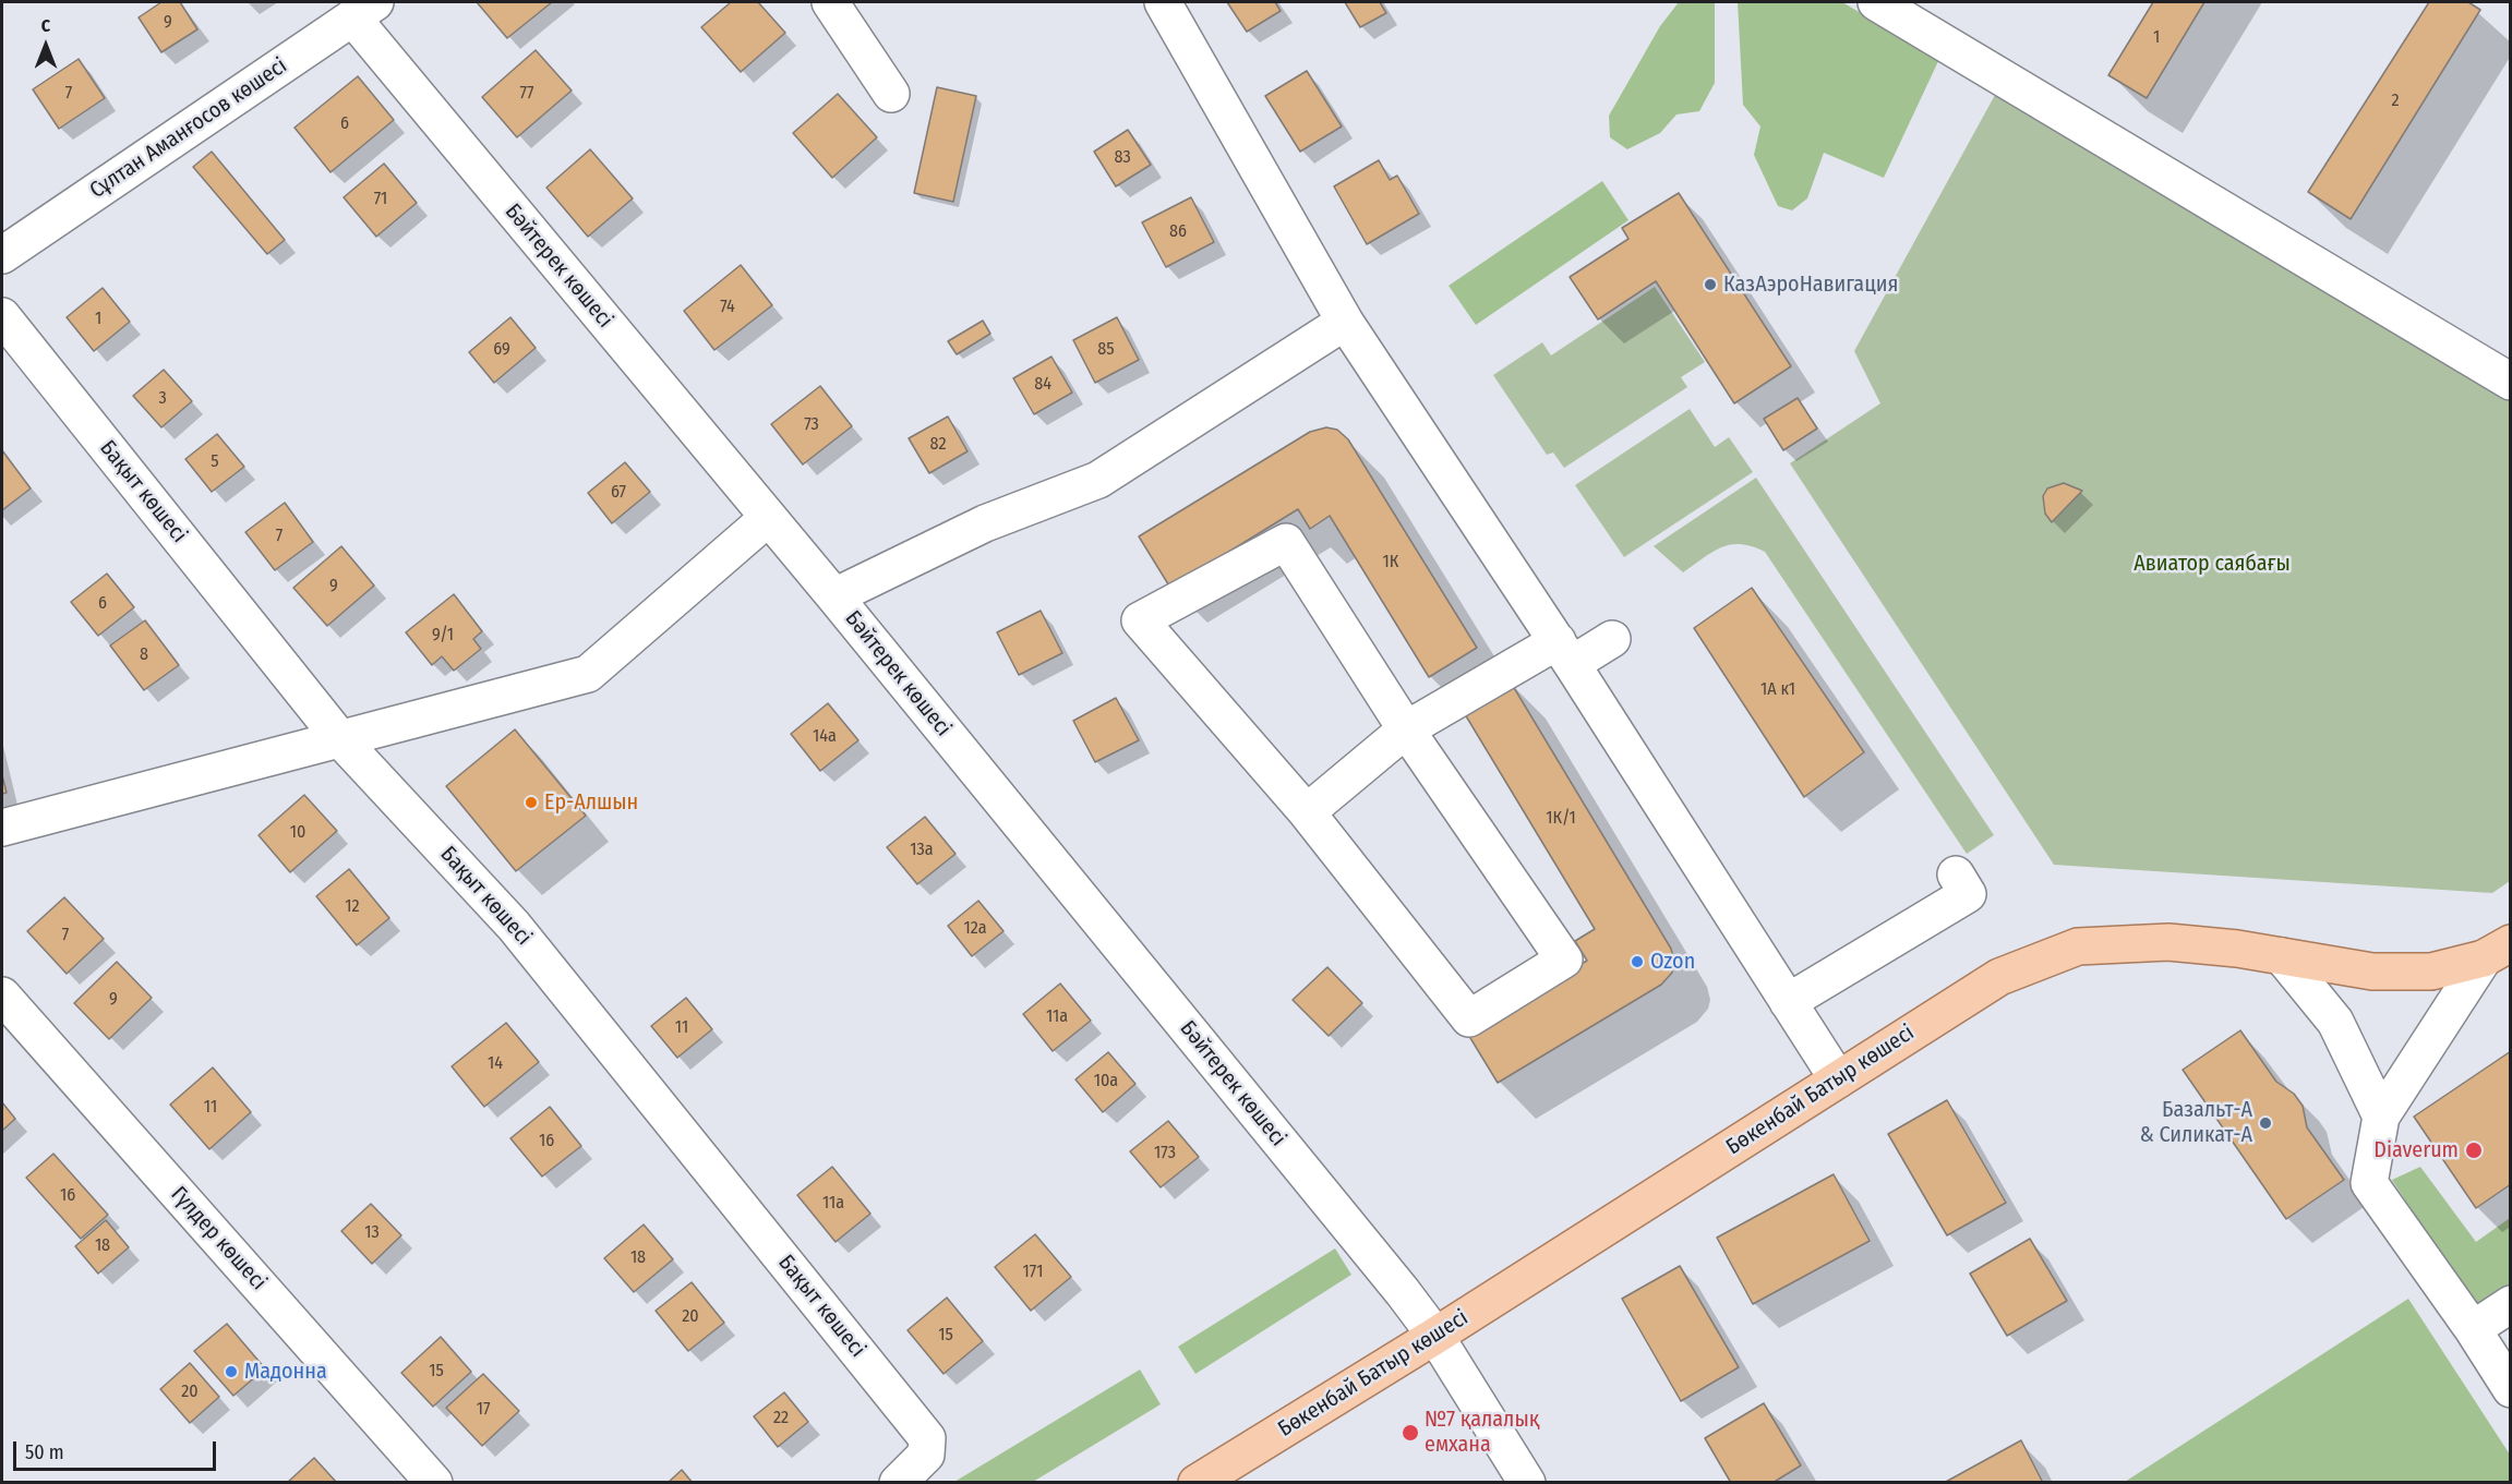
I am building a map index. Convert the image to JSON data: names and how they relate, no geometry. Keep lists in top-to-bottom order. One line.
{"streets":{"main road":["Бөкенбай Батыр көшесі"],"street":["Сұлтан Аманғосов көшесі","Бәйтерек көшесі","Бақыт көшесі","Гүлдер көшесі"]},"crossings":[["Сұлтан Аманғосов көшесі","Бәйтерек көшесі"],["Бәйтерек көшесі","Бөкенбай Батыр көшесі"]],"parks":["Авиатор саябағы"],"places":["КазАэроНавигация","Ер-Алшын","Ozon","Базальт-А & Силикат-А","Diaverum","Мадонна","№7 қалалық емхана"],"house_numbers":["9","1","7","77","2","6","83","71","86","74","1","69","85","84","3","73","82","5","67","7","1К","9","6","9/1","8","1А к1","14а","1К/1","10","13а","12","12а","7","9","11а","11","14","10а","11","16","173","16","11а","13","18","18","171","20","15","15","20","17","22"],"scale_bar":"50 m","north":"top"}
